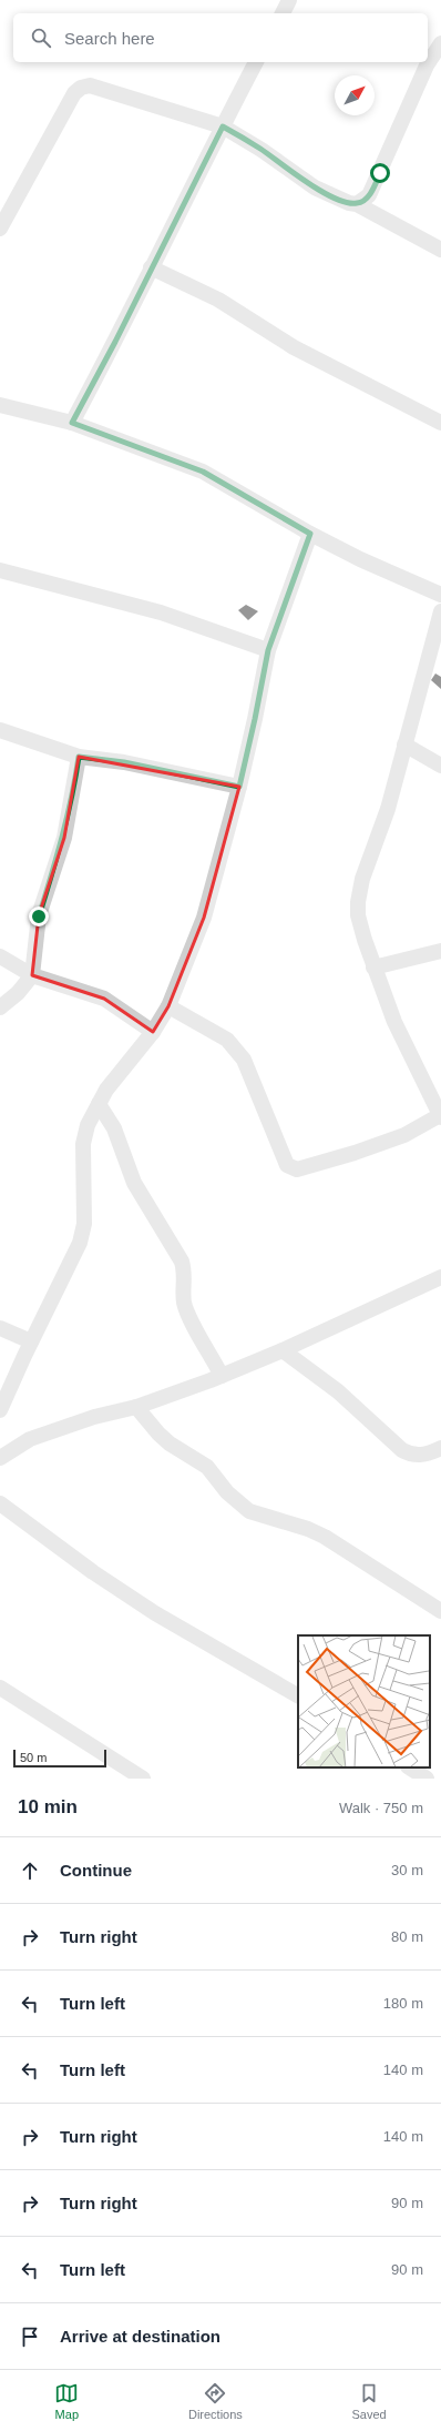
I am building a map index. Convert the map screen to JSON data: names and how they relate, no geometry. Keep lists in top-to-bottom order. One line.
{"scale_bar":"50 m","north":"top right","page":{"search":"Search here","scale":"50 m","heading":["10 min","Walk · 750 m"],"list":[["Continue","30 m"],["Turn right","80 m"],["Turn left","180 m"],["Turn left","140 m"],["Turn right","140 m"],["Turn right","90 m"],["Turn left","90 m"],"Arrive at destination"],"nav":["Map","Directions","Saved"]}}
